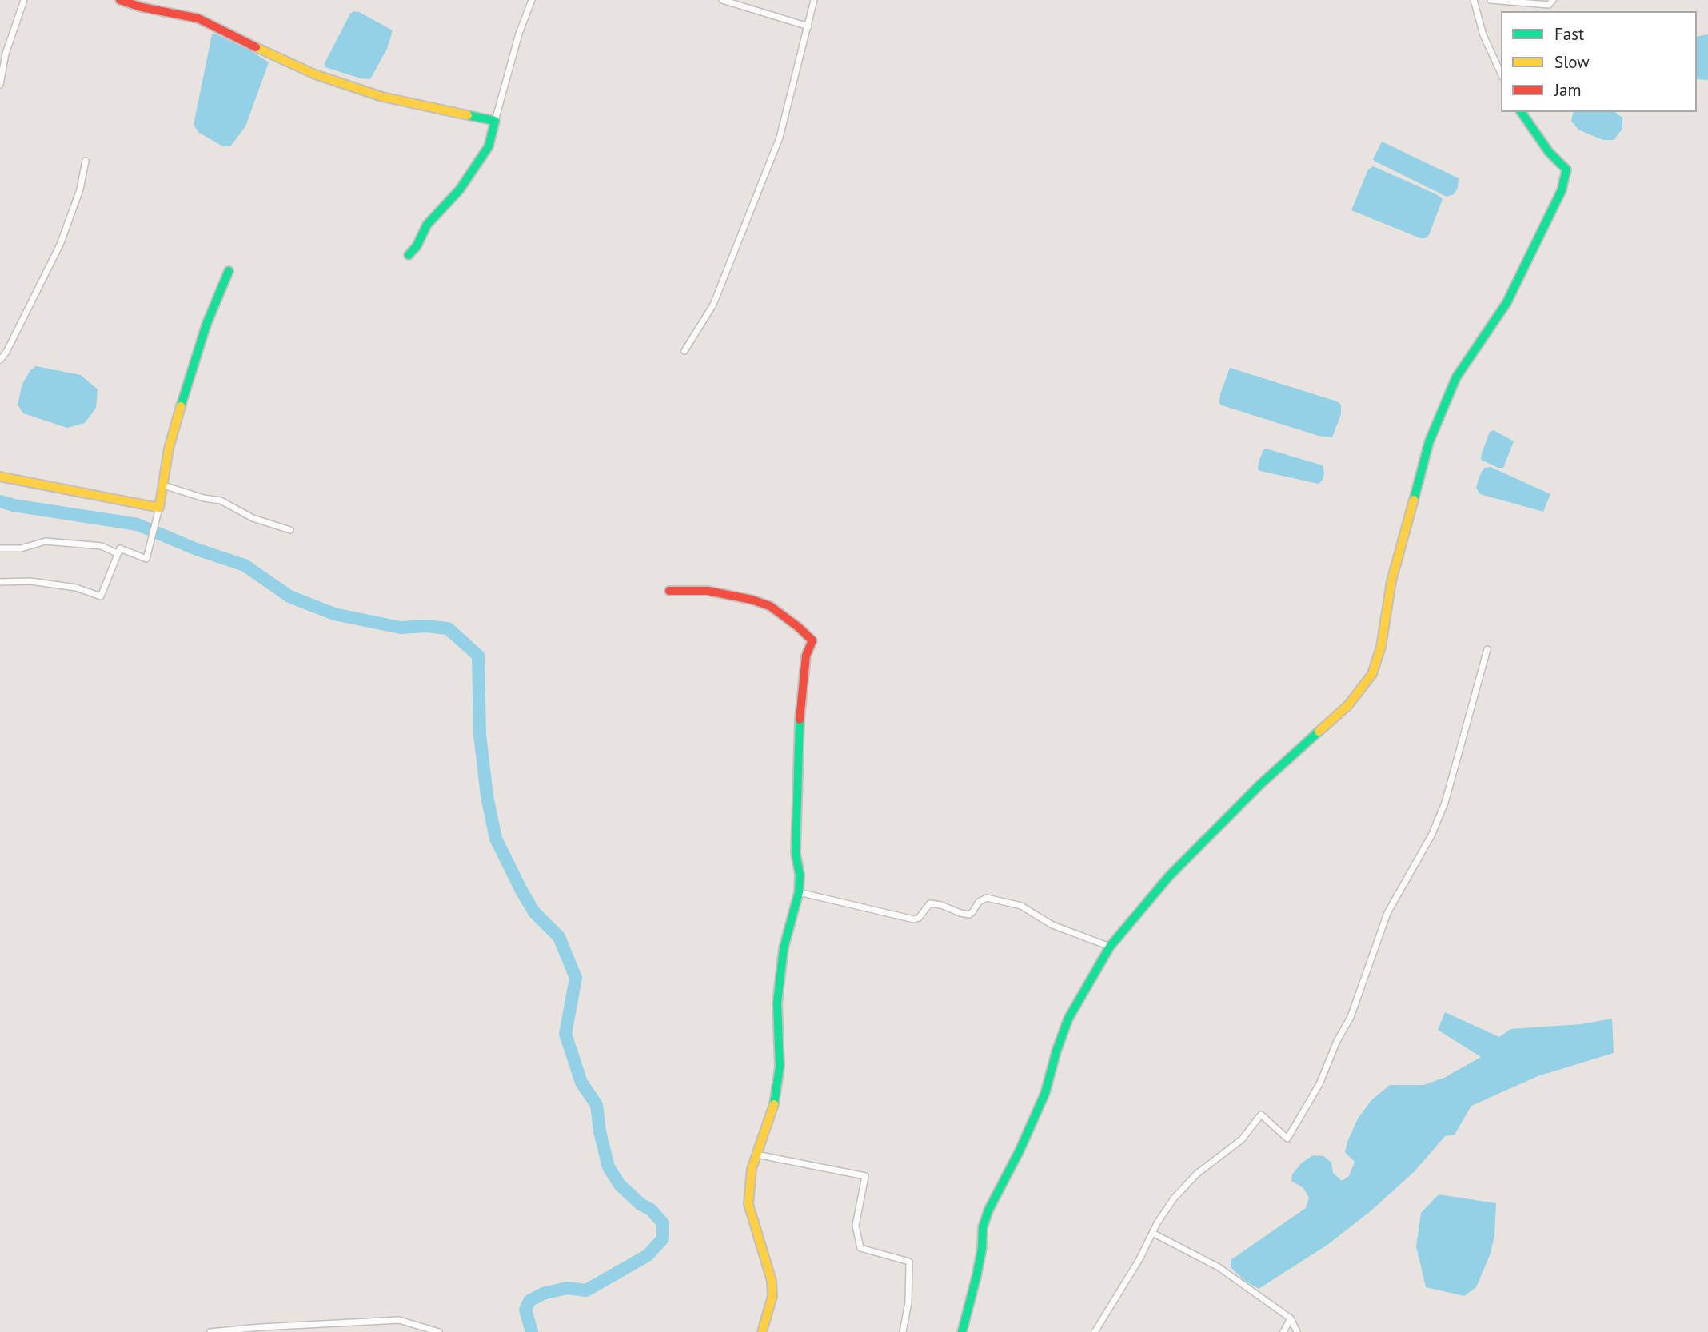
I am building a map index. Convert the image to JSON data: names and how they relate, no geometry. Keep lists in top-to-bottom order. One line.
{"legend":["Fast","Slow","Jam"]}
